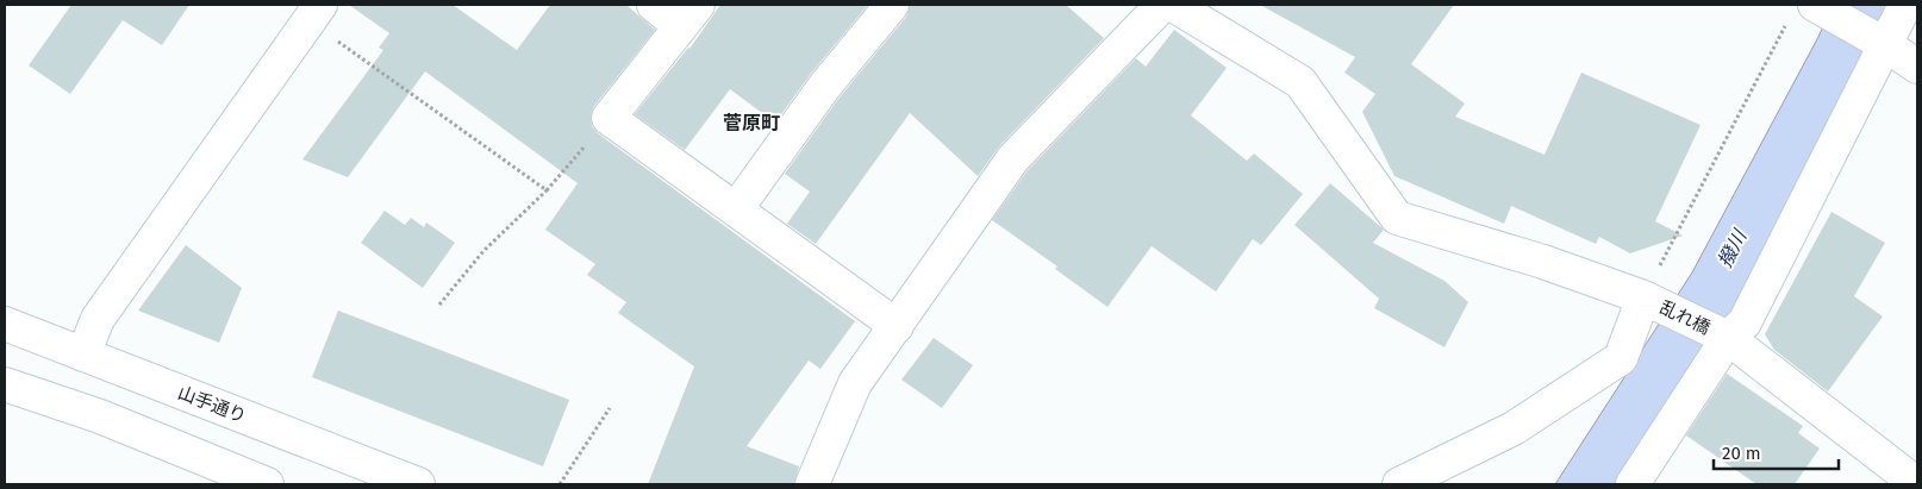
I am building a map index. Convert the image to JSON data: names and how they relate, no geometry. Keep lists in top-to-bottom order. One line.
{"streets":{"street":["乱れ橋","山手通り"]},"districts":["菅原町"],"water":["撥川"],"scale_bar":"20 m"}
